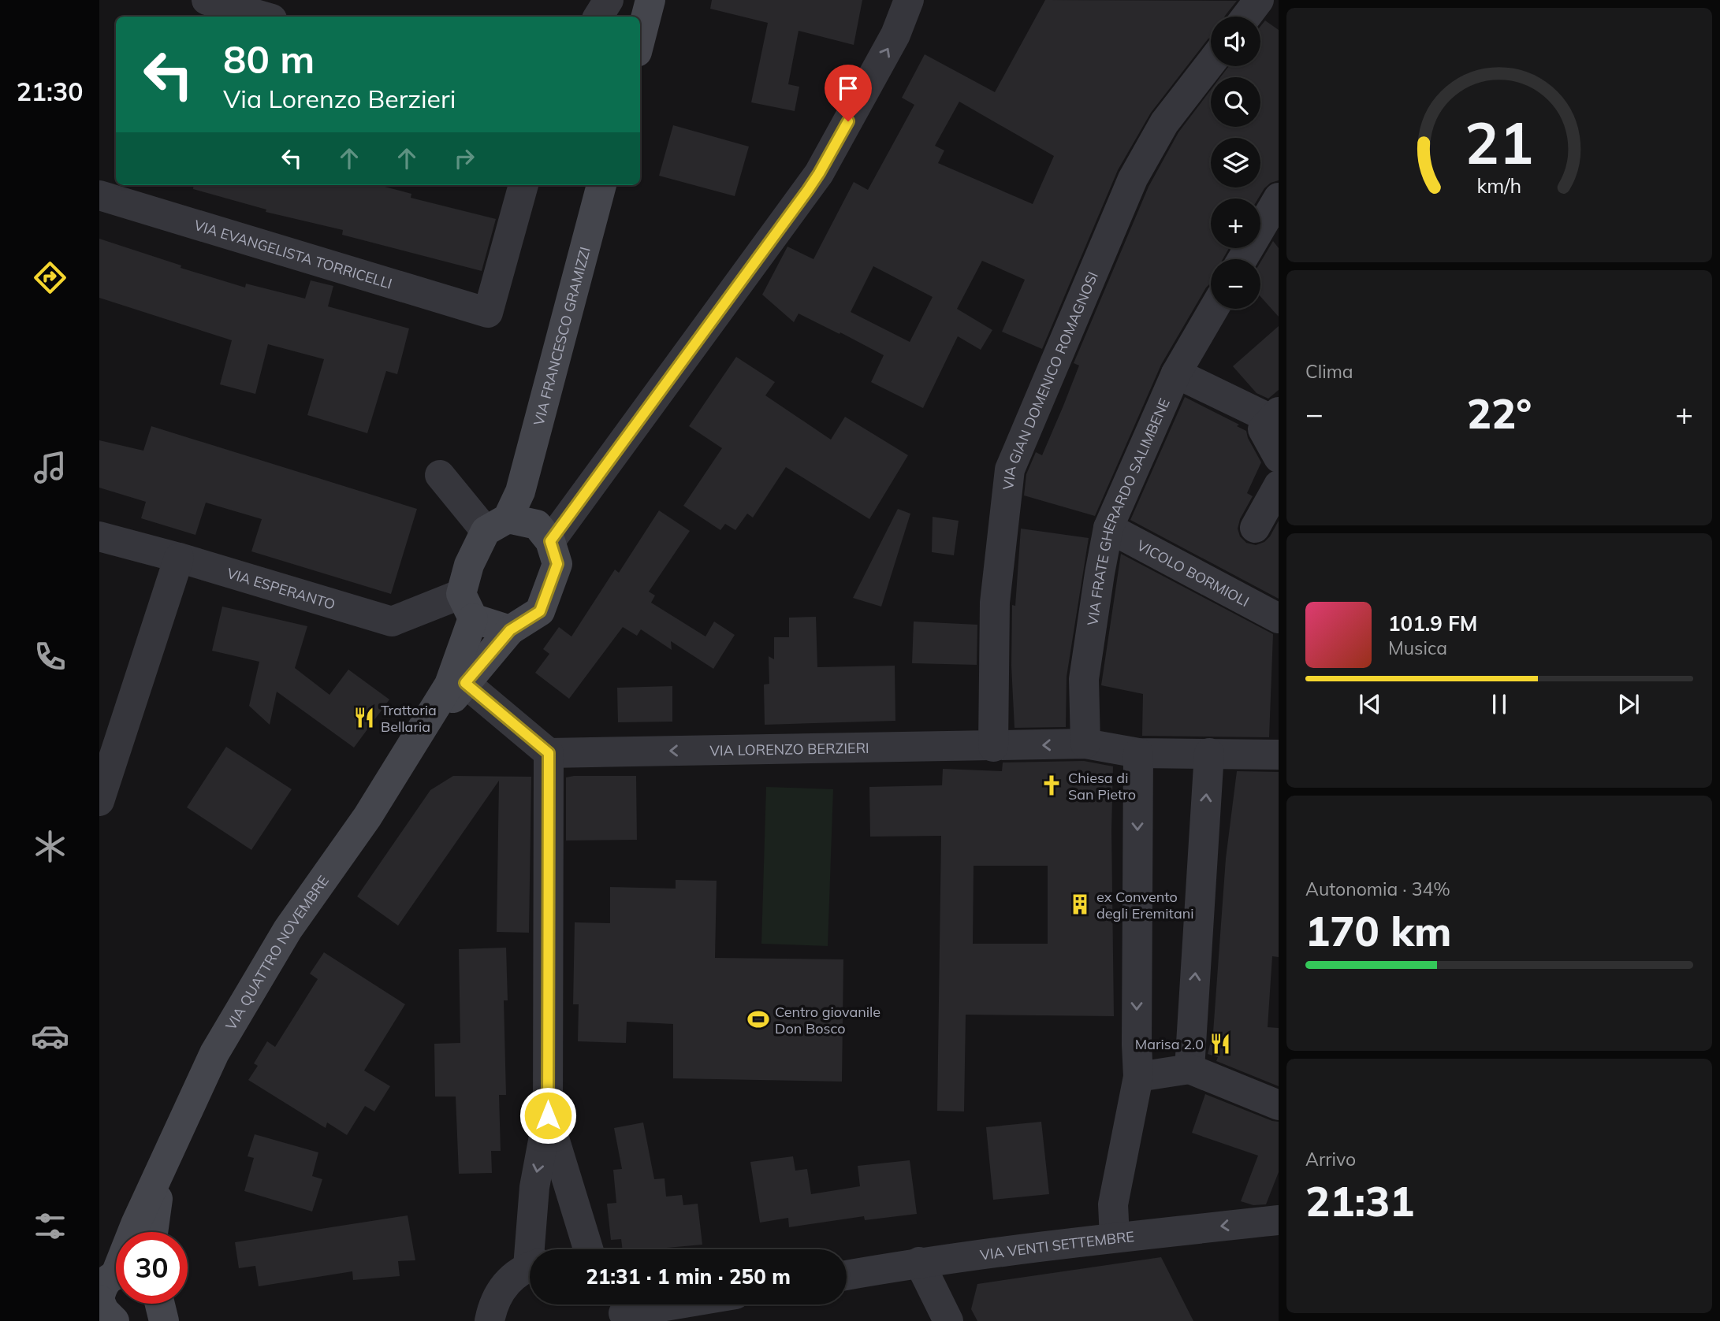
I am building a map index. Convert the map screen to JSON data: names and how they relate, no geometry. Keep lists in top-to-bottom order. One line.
{"streets":{"main road":["VIA FRANCESCO GRAMIZZI","VIA QUATTRO NOVEMBRE"],"street":["VIA EVANGELISTA TORRICELLI","VIA GIAN DOMENICO ROMAGNOSI","VIA FRATE GHERARDO SALIMBENE","VICOLO BORMIOLI","VIA ESPERANTO","VIA LORENZO BERZIERI","VIA VENTI SETTEMBRE"]},"crossings":[["VIA FRANCESCO GRAMIZZI","VIA ESPERANTO"],["VIA FRANCESCO GRAMIZZI","VIA QUATTRO NOVEMBRE"],["VIA GIAN DOMENICO ROMAGNOSI","VIA LORENZO BERZIERI"],["VIA FRATE GHERARDO SALIMBENE","VICOLO BORMIOLI"],["VIA FRATE GHERARDO SALIMBENE","VIA LORENZO BERZIERI"],["VIA ESPERANTO","VIA QUATTRO NOVEMBRE"]],"one_way":["VIA LORENZO BERZIERI"],"places":{"restaurant":["Trattoria Bellaria","Marisa 2.0"],"church":["Chiesa di San Pietro"],"building":["ex Convento degli Eremitani"],"sports":["Centro giovanile Don Bosco"]},"page":{"tabs":"21:30","map_buttons":["+","−"],"turn":["80 m","Via Lorenzo Berzieri"],"tile":["Clima",["Autonomia · 34%","170 km"],["Arrivo","21:31"]],"heat":["−","22°","+"],"song":["101.9 FM","Musica"],"limit":"30","trip":"21:31 · 1 min · 250 m","gauge":["21","km/h"]}}
